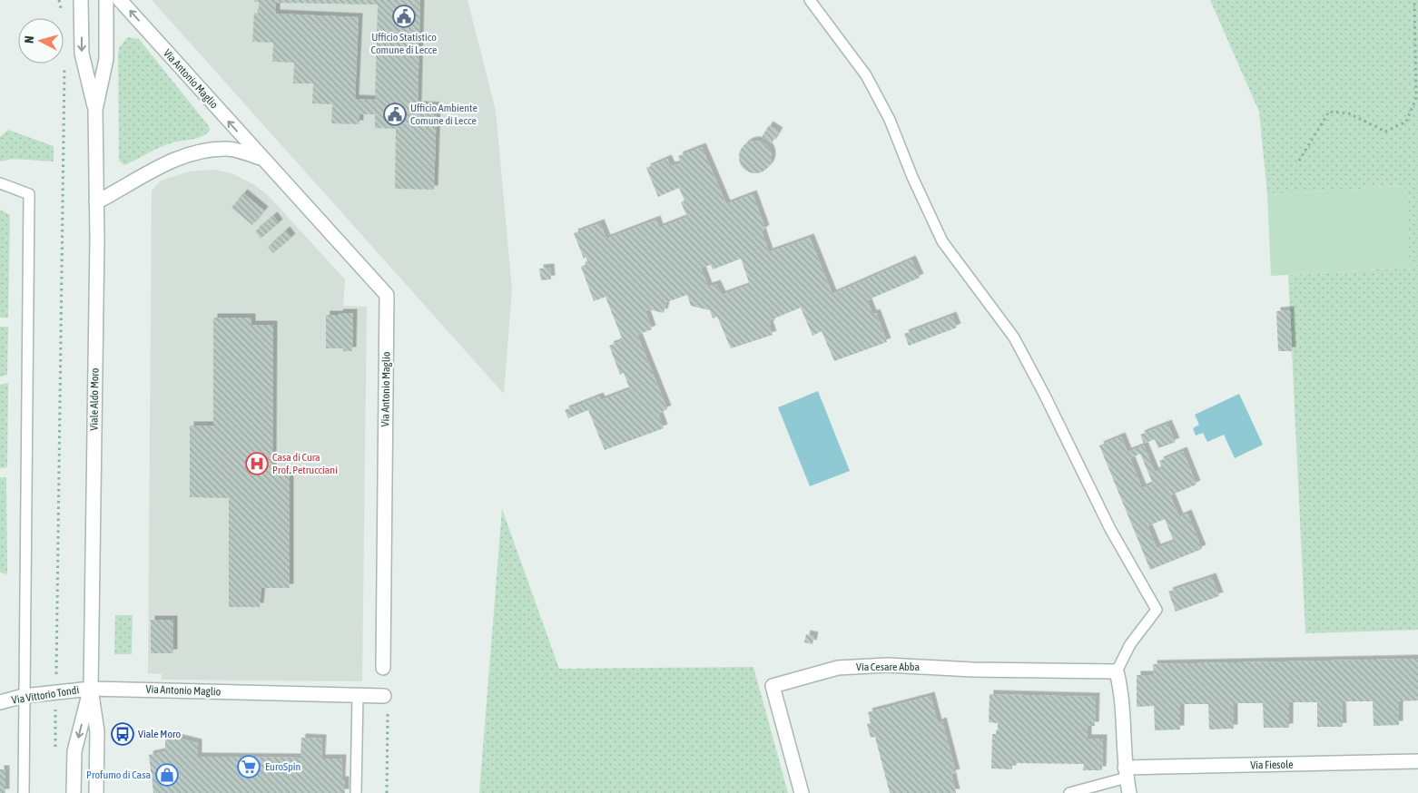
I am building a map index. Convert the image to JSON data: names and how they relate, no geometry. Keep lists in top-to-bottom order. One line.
{"streets":{"street":["Via Antonio Maglio","Viale Aldo Moro","Via Cesare Abba","Via Vittorio Tondi","Via Fiesole"]},"crossings":[["Via Antonio Maglio","Viale Aldo Moro"],["Via Antonio Maglio","Via Vittorio Tondi"],["Viale Aldo Moro","Via Vittorio Tondi"]],"places":{"public building":["Ufficio Statistico Comune di Lecce","Ufficio Ambiente Comune di Lecce"],"hospital":["Casa di Cura Prof. Petrucciani"],"bus stop":["Viale Moro"],"supermarket":["EuroSpin"],"shop":["Profumo di Casa"]},"north":"left"}
